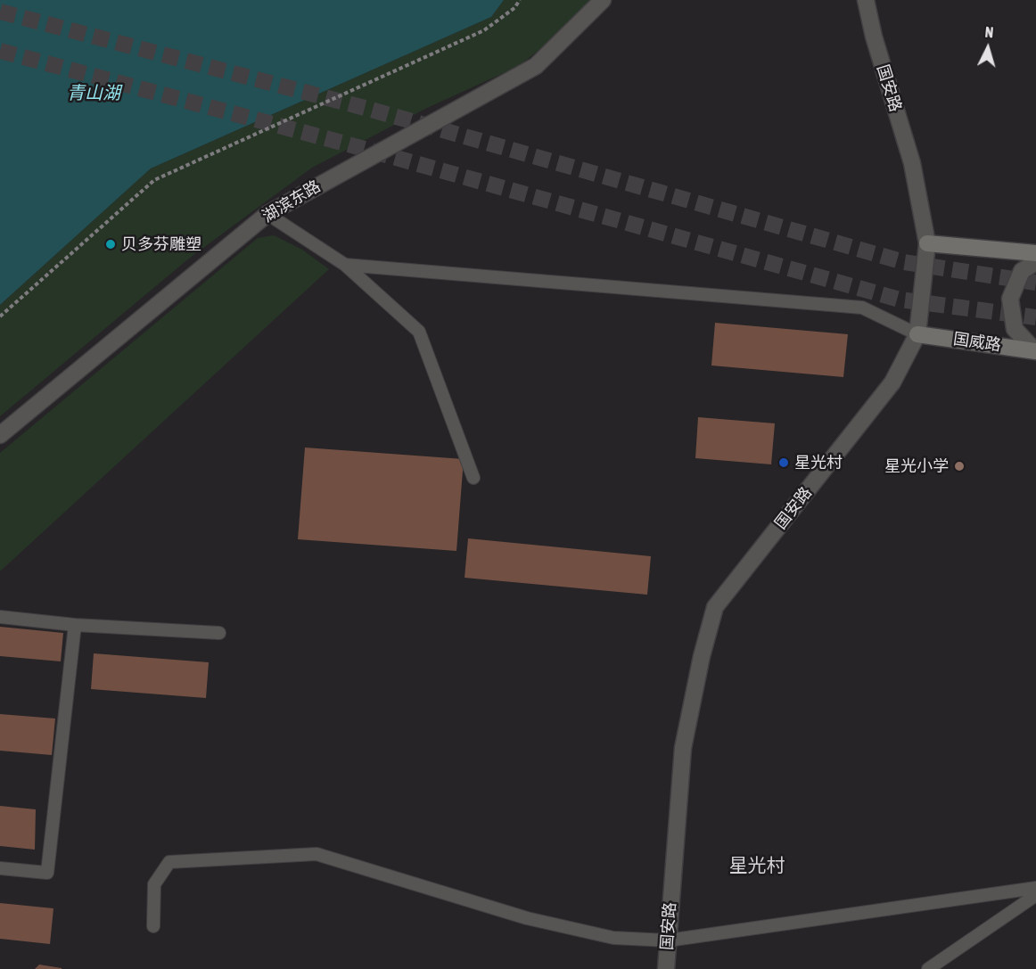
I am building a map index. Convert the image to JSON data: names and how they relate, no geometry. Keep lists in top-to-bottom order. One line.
{"streets":{"main road":["国威路"],"street":["国安路","湖滨东路"]},"crossings":[["国安路","国威路"]],"districts":["星光村"],"water":["青山湖"],"places":["贝多芬雕塑","星光村","星光小学"],"north":"top"}
